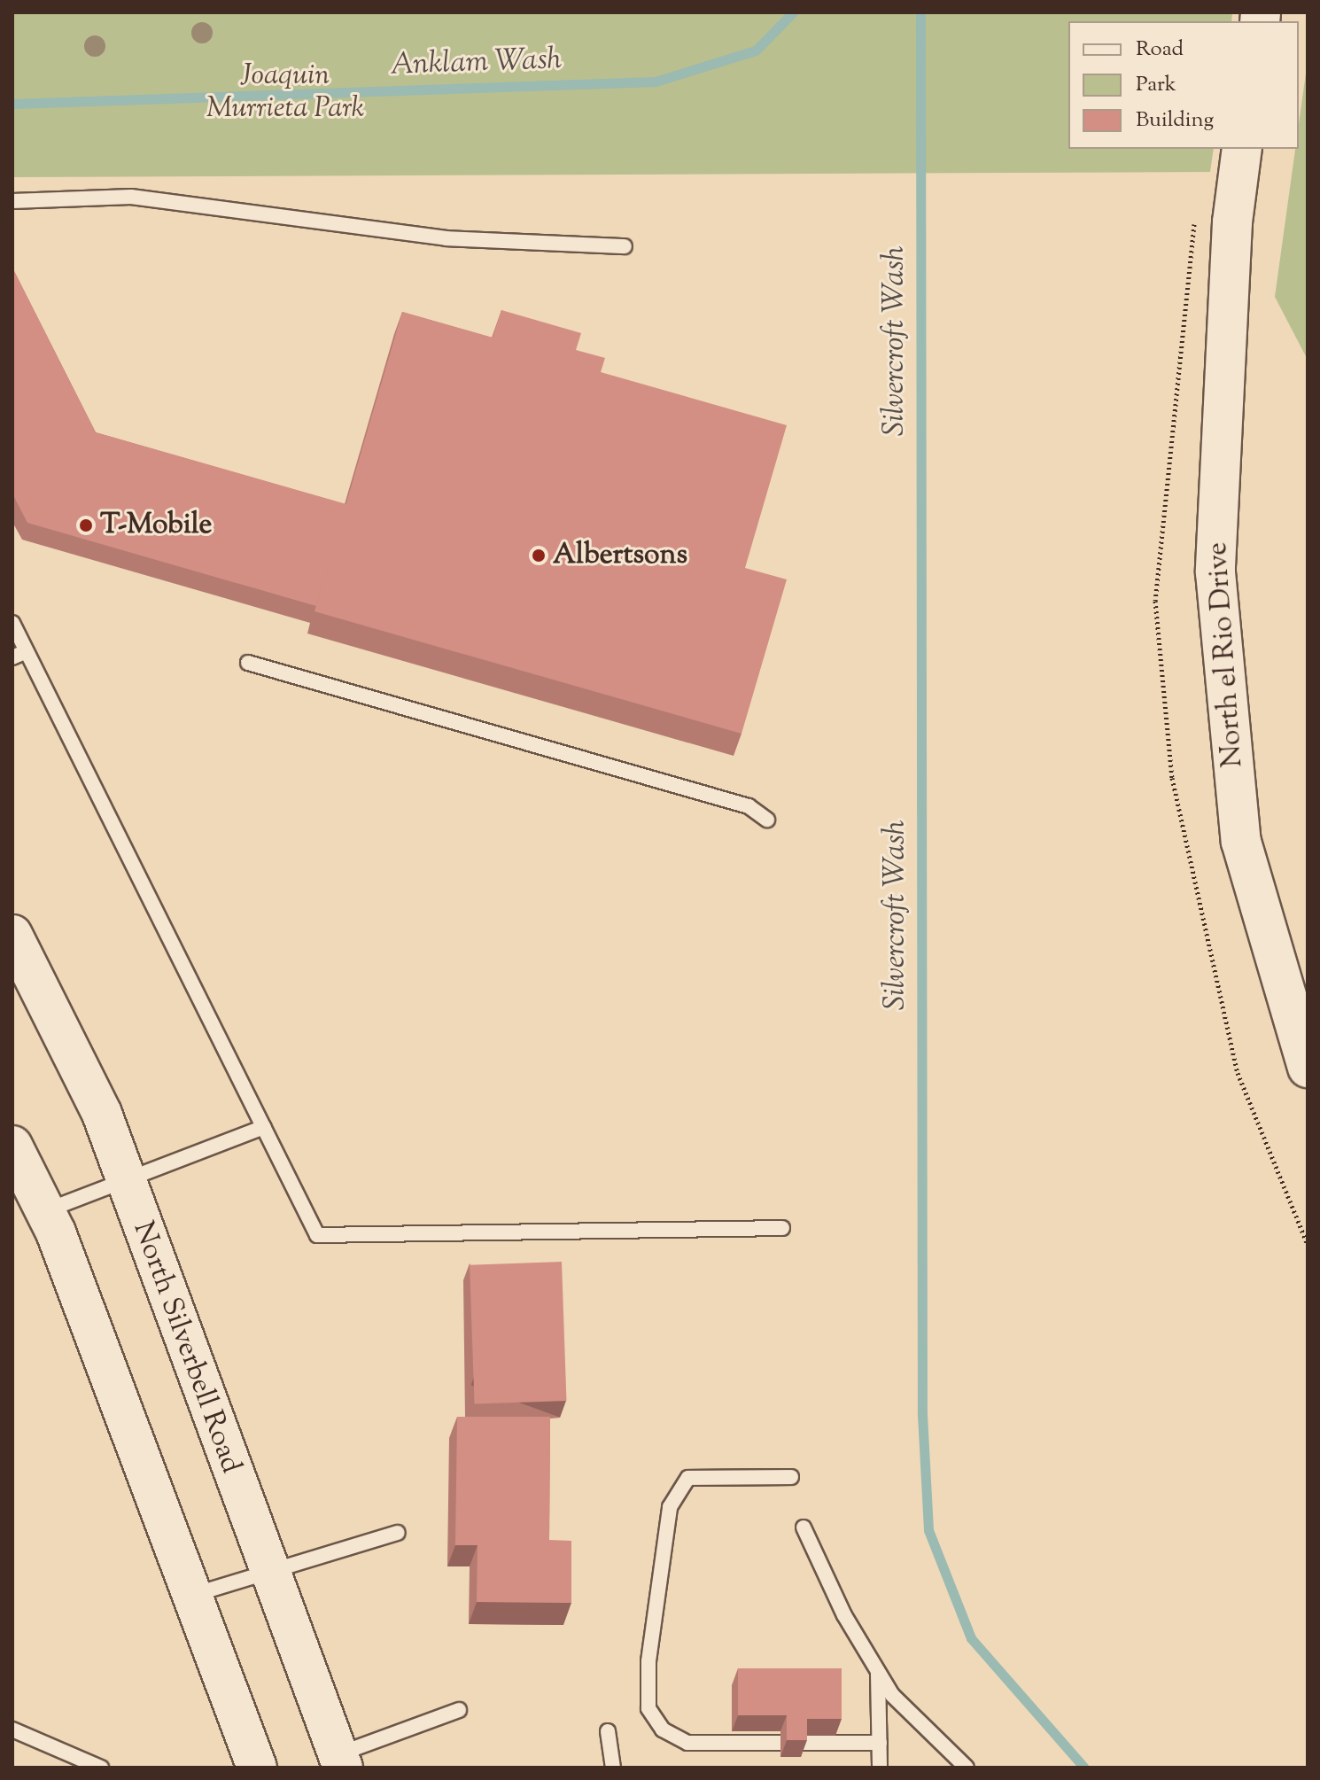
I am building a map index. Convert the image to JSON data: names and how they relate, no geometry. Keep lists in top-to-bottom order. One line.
{"streets":{"main road":["North el Rio Drive","North Silverbell Road"]},"water":["Anklam Wash","Silvercroft Wash"],"parks":["Joaquin Murrieta Park"],"places":["T-Mobile","Albertsons"],"legend":["Road","Park","Building"]}
